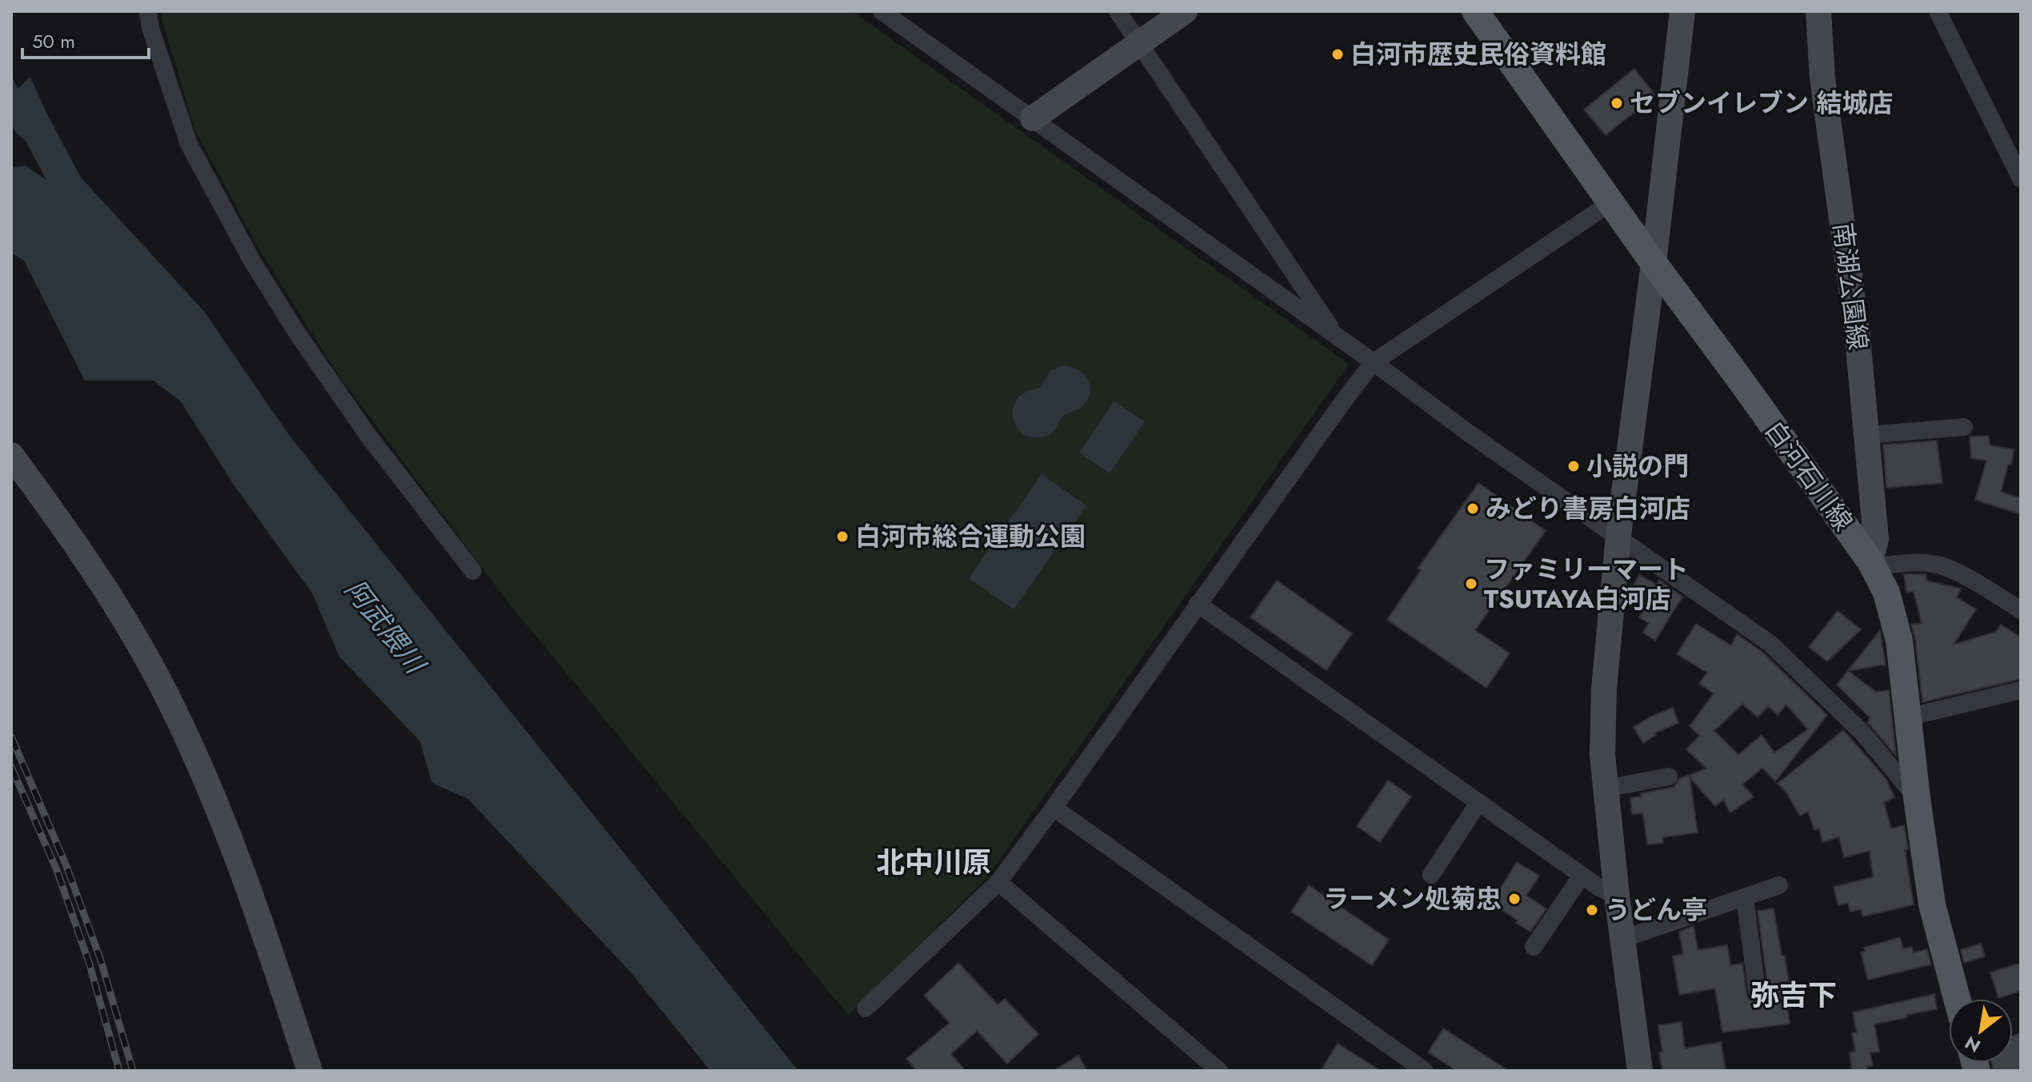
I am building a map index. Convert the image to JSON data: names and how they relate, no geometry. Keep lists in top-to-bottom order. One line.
{"streets":{"main road":["白河石川線"],"street":["南湖公園線"]},"crossings":[["南湖公園線","白河石川線"]],"districts":["北中川原","弥吉下"],"water":["阿武隈川"],"places":["白河市歴史民俗資料館","セブンイレブン 結城店","小説の門","みどり書房白河店","白河市総合運動公園","ファミリーマート TSUTAYA白河店","ラーメン処菊忠","うどん亭"],"scale_bar":"50 m","north":"bottom left"}
